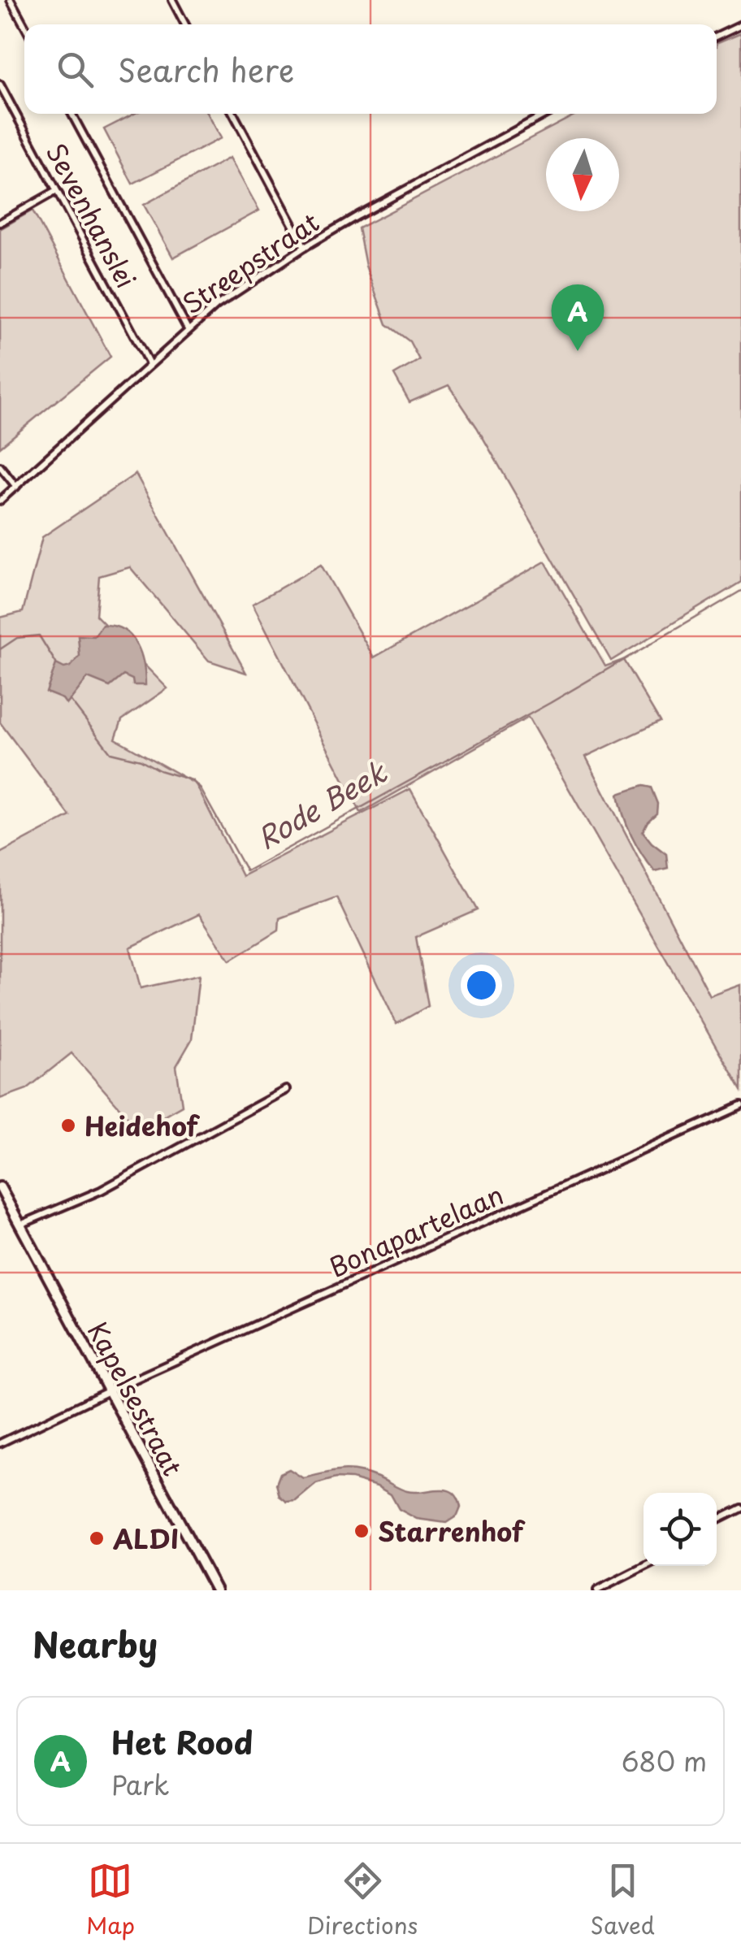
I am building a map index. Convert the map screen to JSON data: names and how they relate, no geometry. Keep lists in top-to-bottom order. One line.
{"streets":{"main road":["Kapelsestraat"],"street":["Sevenhanslei","Streepstraat","Bonapartelaan"]},"crossings":[["Sevenhanslei","Streepstraat"],["Bonapartelaan","Kapelsestraat"]],"water":["Rode Beek"],"places":["Heidehof","Starrenhof","ALDI"],"north":"bottom","page":{"search":"Search here","pins":"A","heading":"Nearby","list":[{"mark":"A","name":"Het Rood","note":"Park","value":"680 m"}],"nav":["Map","Directions","Saved"]}}
